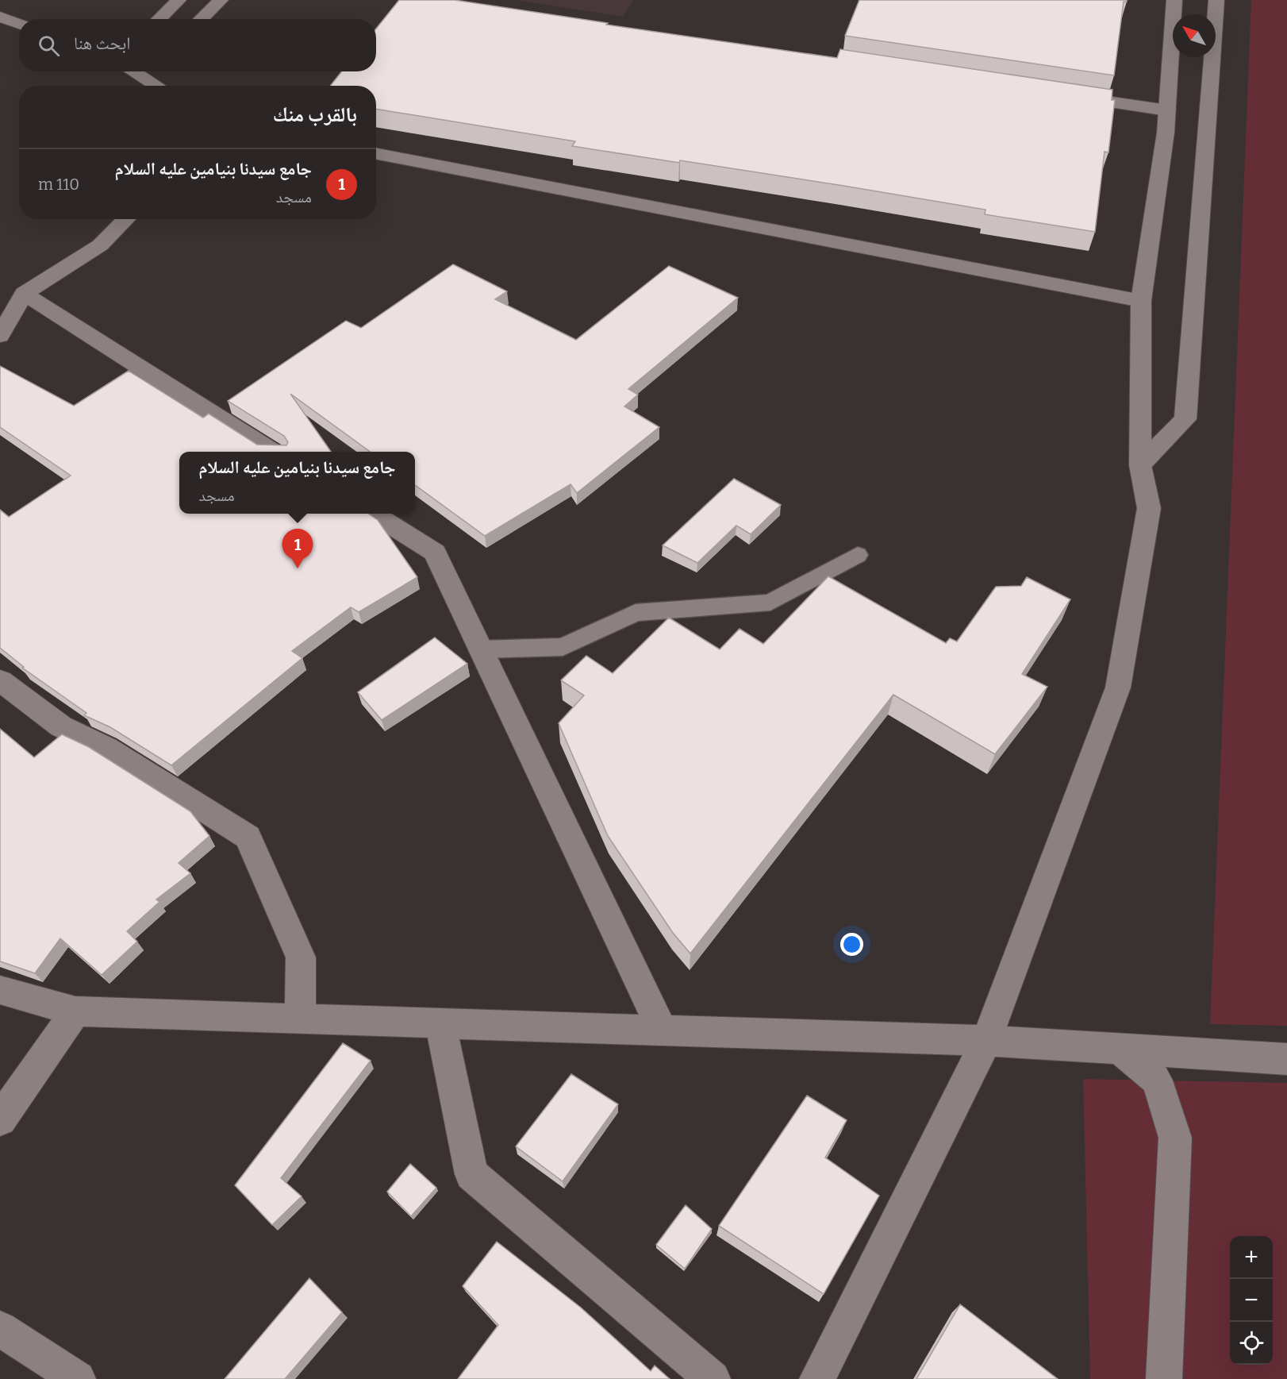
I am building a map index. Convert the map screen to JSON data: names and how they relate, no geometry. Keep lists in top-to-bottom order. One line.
{"north":"top left","page":{"search":"ابحث هنا","heading":"بالقرب منك","list":[{"mark":"1","name":"جامع سيدنا بنيامين عليه السلام","note":"مسجد","value":"110 m"}],"popup":["جامع سيدنا بنيامين عليه السلام","مسجد"],"pins":"1","map_buttons":["+","−"]}}
